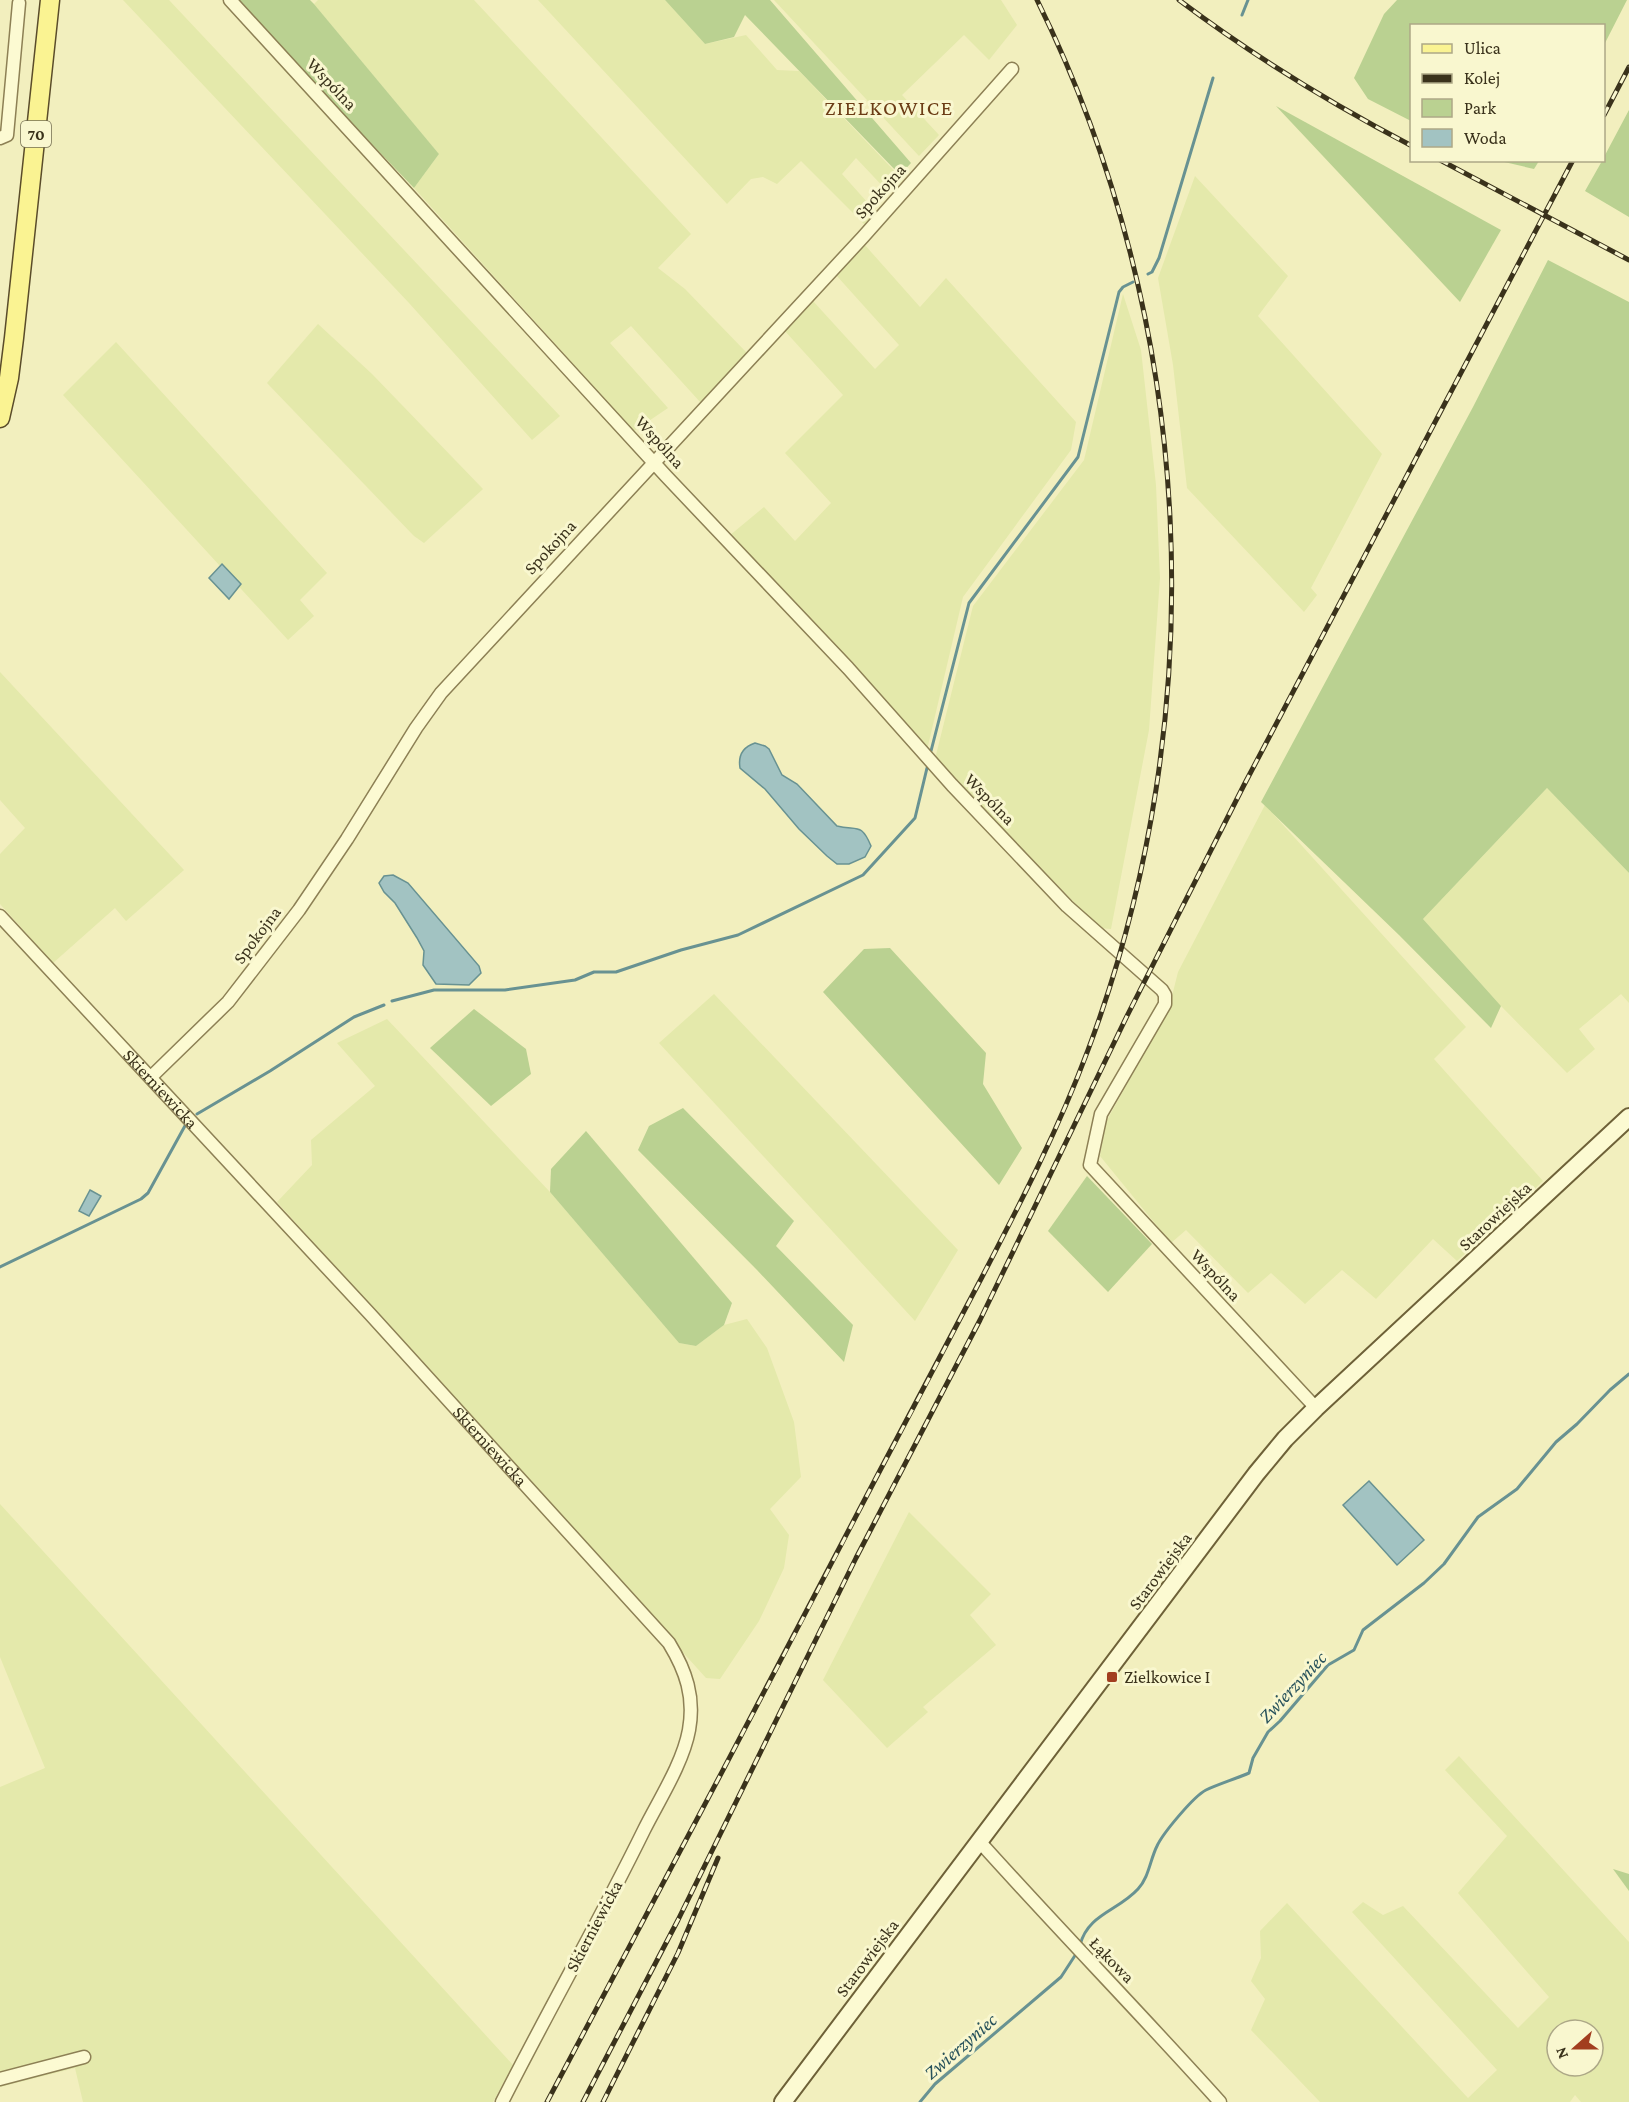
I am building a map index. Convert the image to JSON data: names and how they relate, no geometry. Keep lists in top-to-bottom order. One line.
{"streets":{"main road":["70"],"street":["Wspólna","Spokojna","Skierniewicka","Starowiejska","Łąkowa"]},"crossings":[["Wspólna","Spokojna"],["Wspólna","Starowiejska"],["Spokojna","Skierniewicka"],["Starowiejska","Łąkowa"]],"districts":["ZIELKOWICE"],"water":["Zwierzyniec"],"places":{"transit":["Zielkowice I"]},"legend":["Ulica","Kolej","Park","Woda"],"north":"left"}
